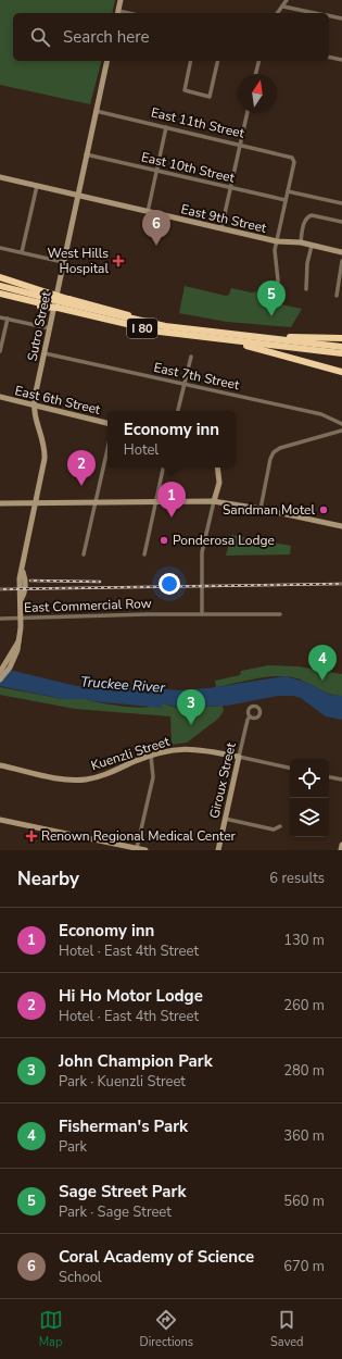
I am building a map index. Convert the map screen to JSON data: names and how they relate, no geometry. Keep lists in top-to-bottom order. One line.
{"streets":{"highway":["I 80"],"street":["East 11th Street","East 10th Street","East 9th Street","Sutro Street","East 7th Street","East 6th Street","East Commercial Row","Kuenzli Street","Giroux Street"]},"crossings":[["East 11th Street","Sutro Street"],["East 10th Street","Sutro Street"],["East 9th Street","Sutro Street"],["Sutro Street","East 7th Street"],["Sutro Street","East 6th Street"],["Sutro Street","East Commercial Row"],["Kuenzli Street","Giroux Street"]],"water":["Truckee River"],"places":{"health":["West Hills Hospital","Renown Regional Medical Center"],"other":["Sandman Motel","Ponderosa Lodge"]},"north":"top","page":{"search":"Search here","pins":["6","5","2","1","4","3"],"popup":["Economy inn","Hotel"],"heading":["Nearby","6 results"],"list":[{"mark":"1","name":"Economy inn","note":"Hotel · East 4th Street","value":"130 m"},{"mark":"2","name":"Hi Ho Motor Lodge","note":"Hotel · East 4th Street","value":"260 m"},{"mark":"3","name":"John Champion Park","note":"Park · Kuenzli Street","value":"280 m"},{"mark":"4","name":"Fisherman's Park","note":"Park","value":"360 m"},{"mark":"5","name":"Sage Street Park","note":"Park · Sage Street","value":"560 m"},{"mark":"6","name":"Coral Academy of Science","note":"School","value":"670 m"}],"nav":["Map","Directions","Saved"]}}
